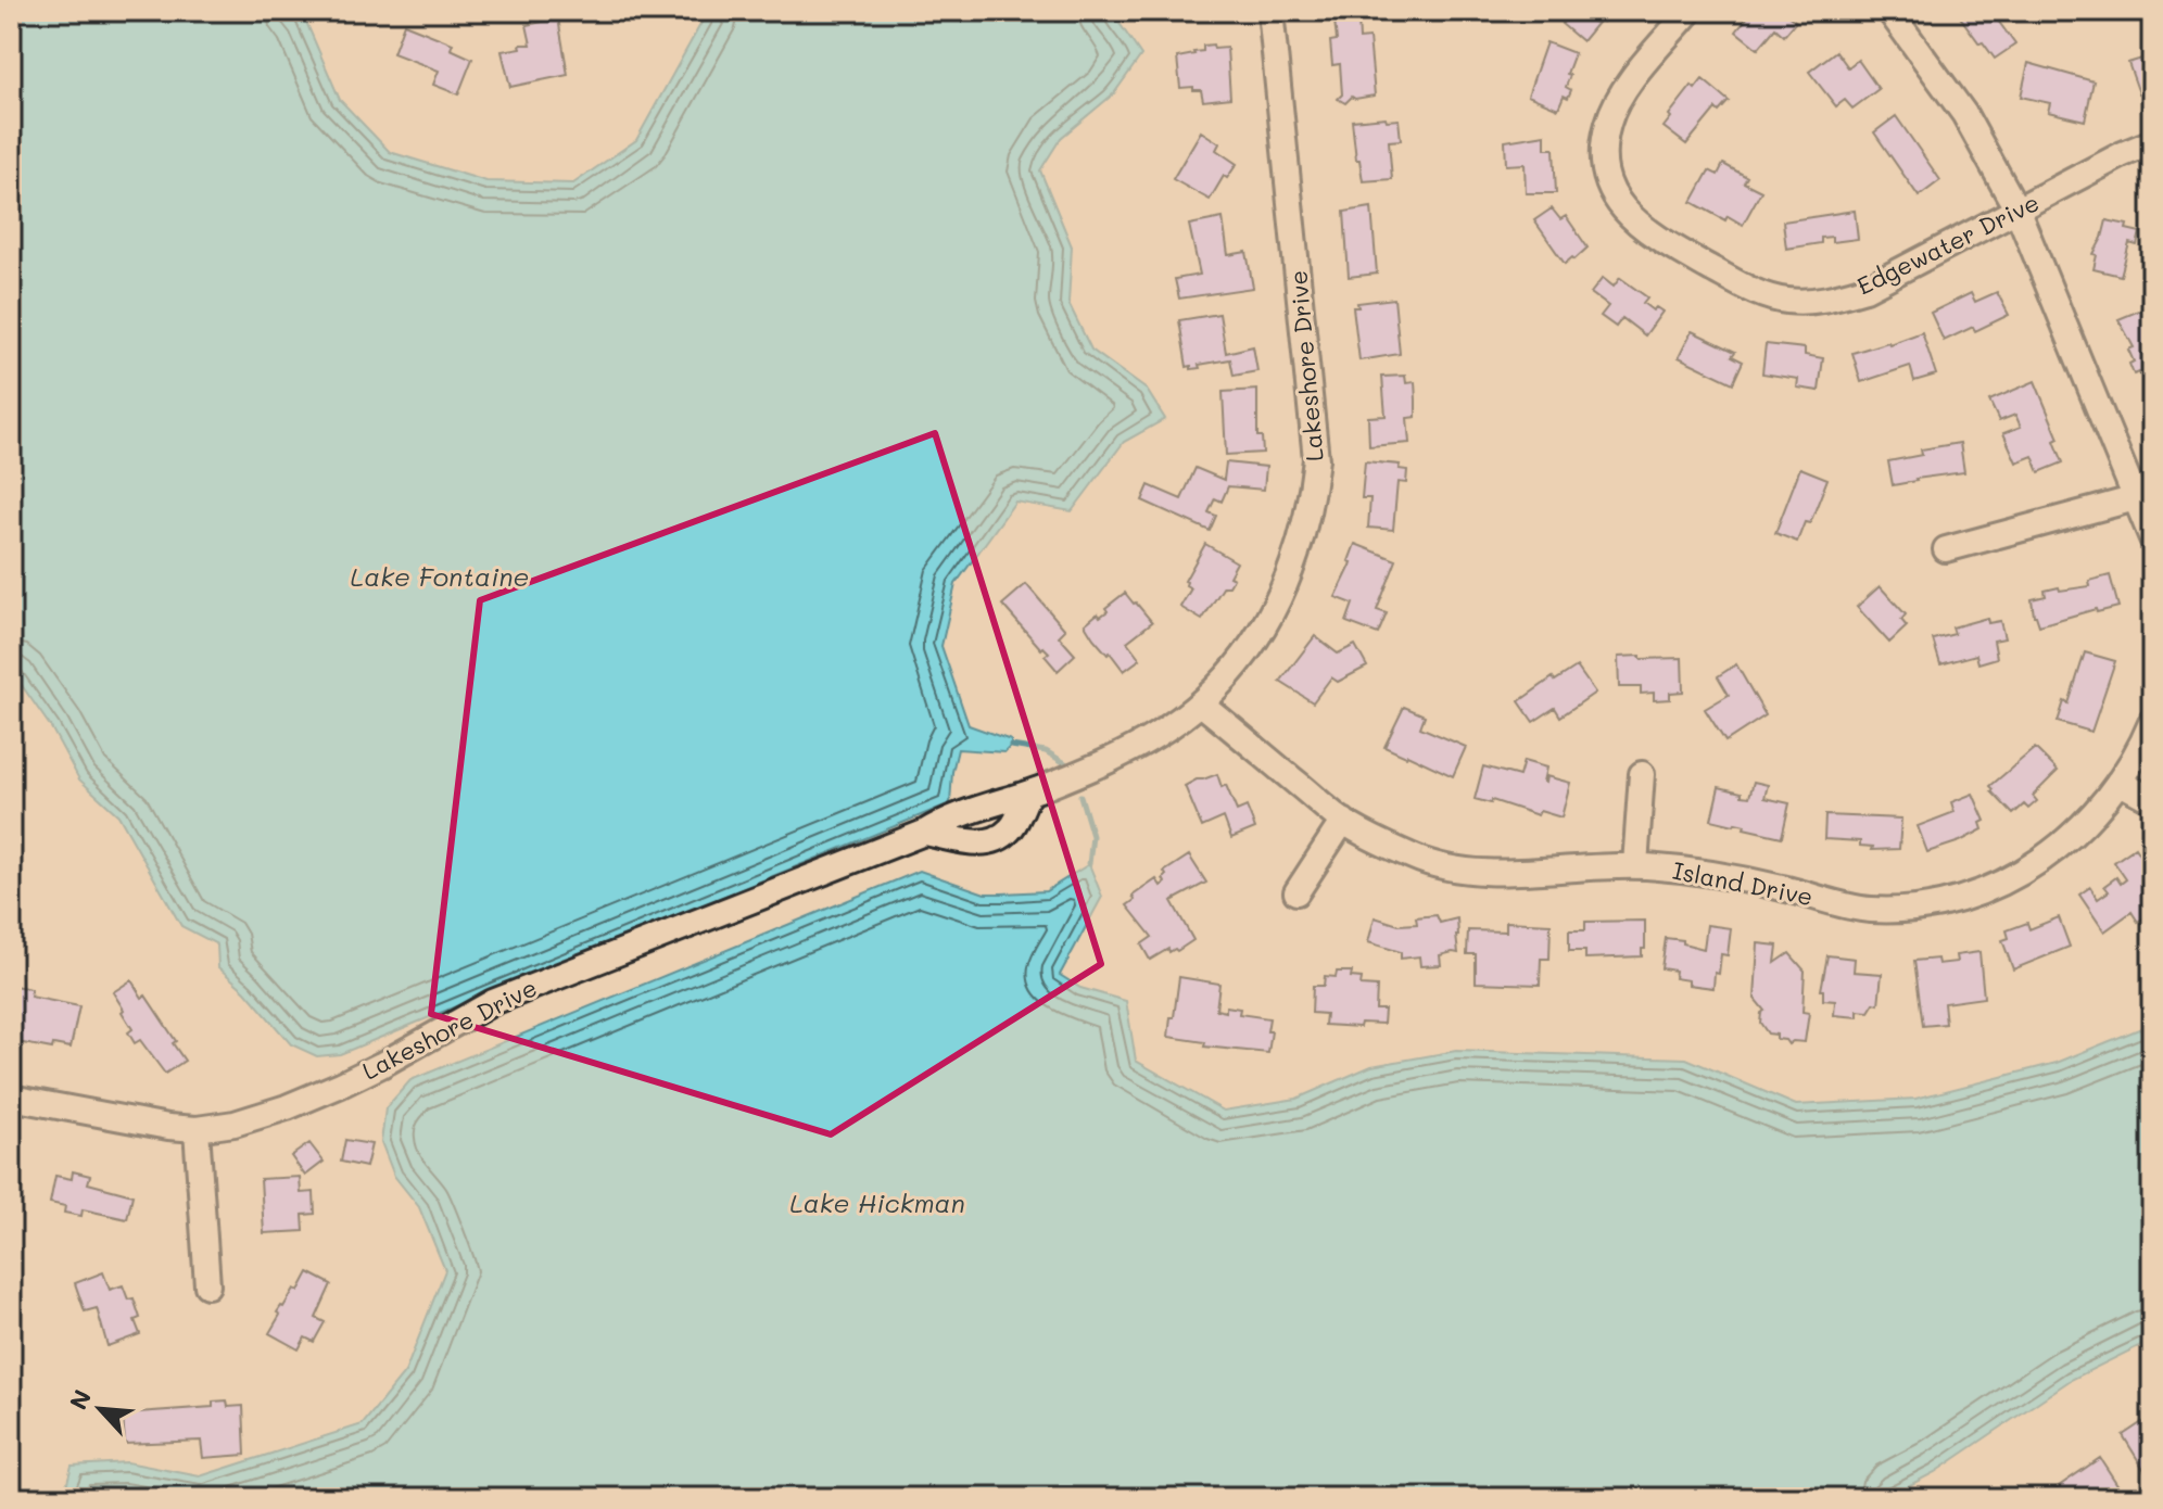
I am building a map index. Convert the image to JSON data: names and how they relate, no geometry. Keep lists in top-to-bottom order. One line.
{"streets":{"street":["Edgewater Drive","Lakeshore Drive","Island Drive"]},"crossings":[["Lakeshore Drive","Island Drive"]],"water":["Lake Fontaine","Lake Hickman"],"north":"top left"}
